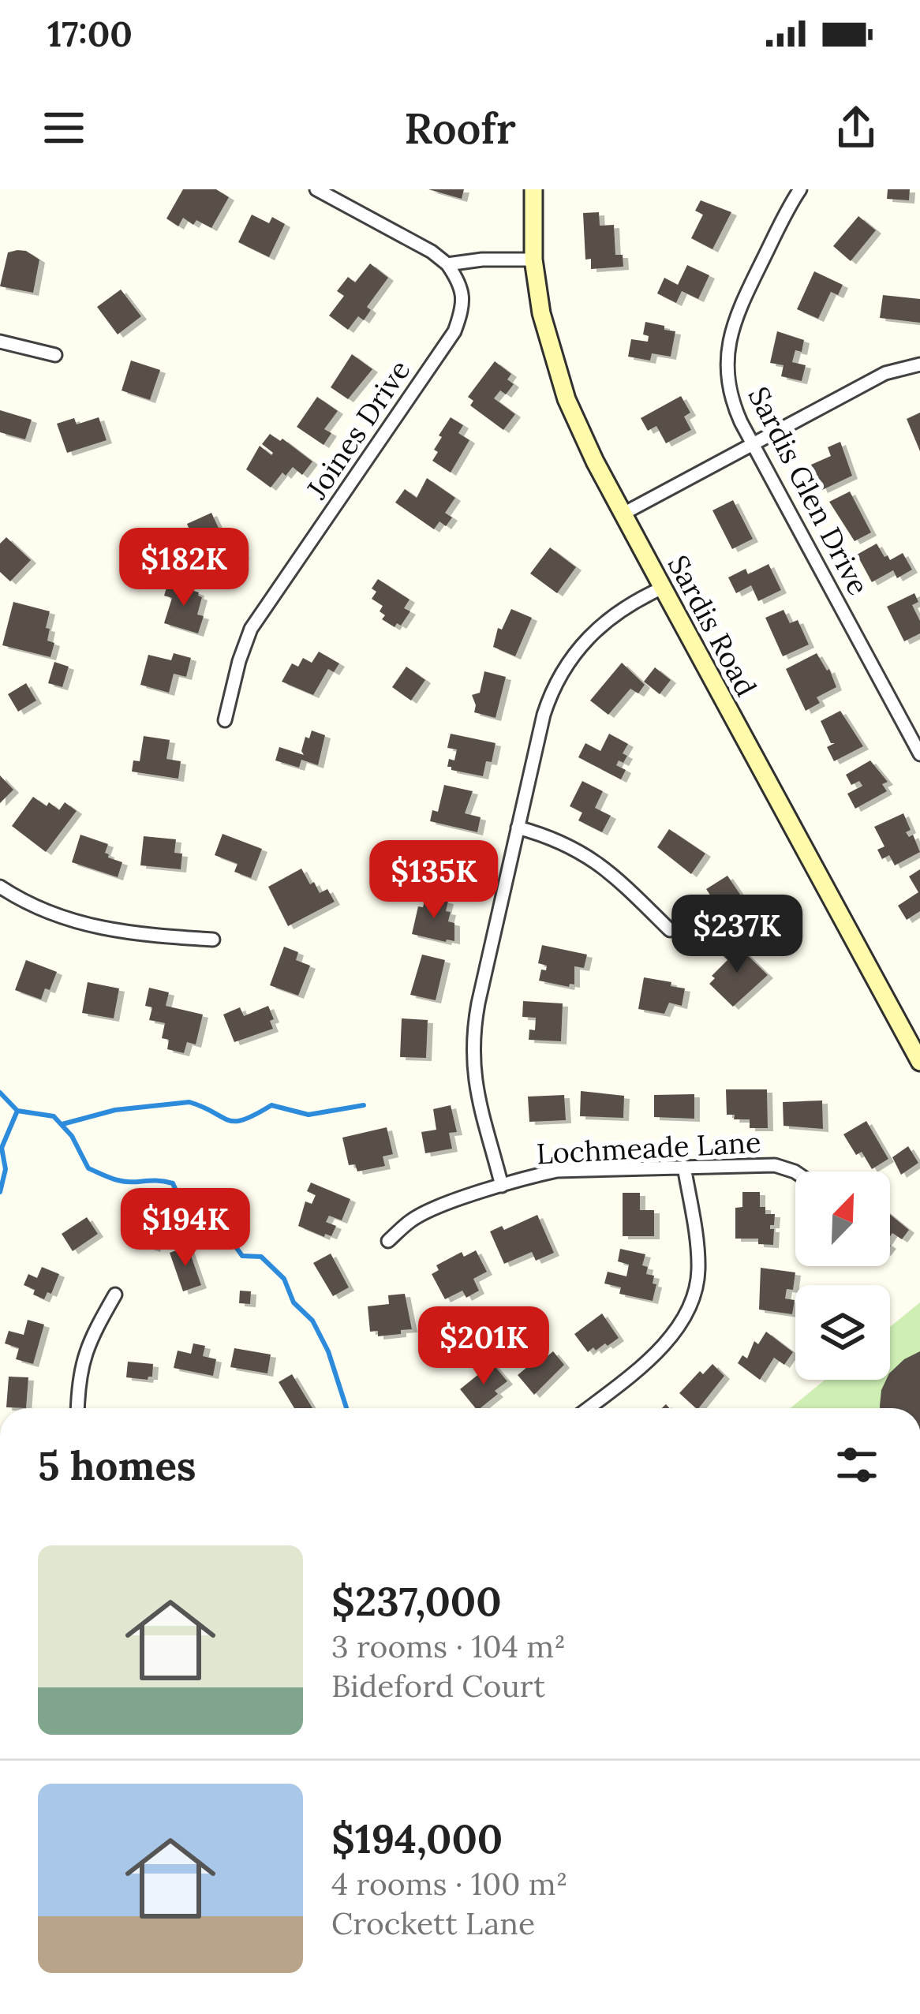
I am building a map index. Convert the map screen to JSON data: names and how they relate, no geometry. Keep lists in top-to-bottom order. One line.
{"streets":{"main road":["Sardis Road"],"street":["Joines Drive","Sardis Glen Drive","Lochmeade Lane"]},"north":"top right","page":{"status":"17:00","header":"Roofr","price":["$182K","$135K","$237K","$194K","$201K"],"heading":"5 homes","list":[{"name":"$237,000","note":"3 rooms · 104 m² · Bideford Court"},{"name":"$194,000","note":"4 rooms · 100 m² · Crockett Lane"}]}}
